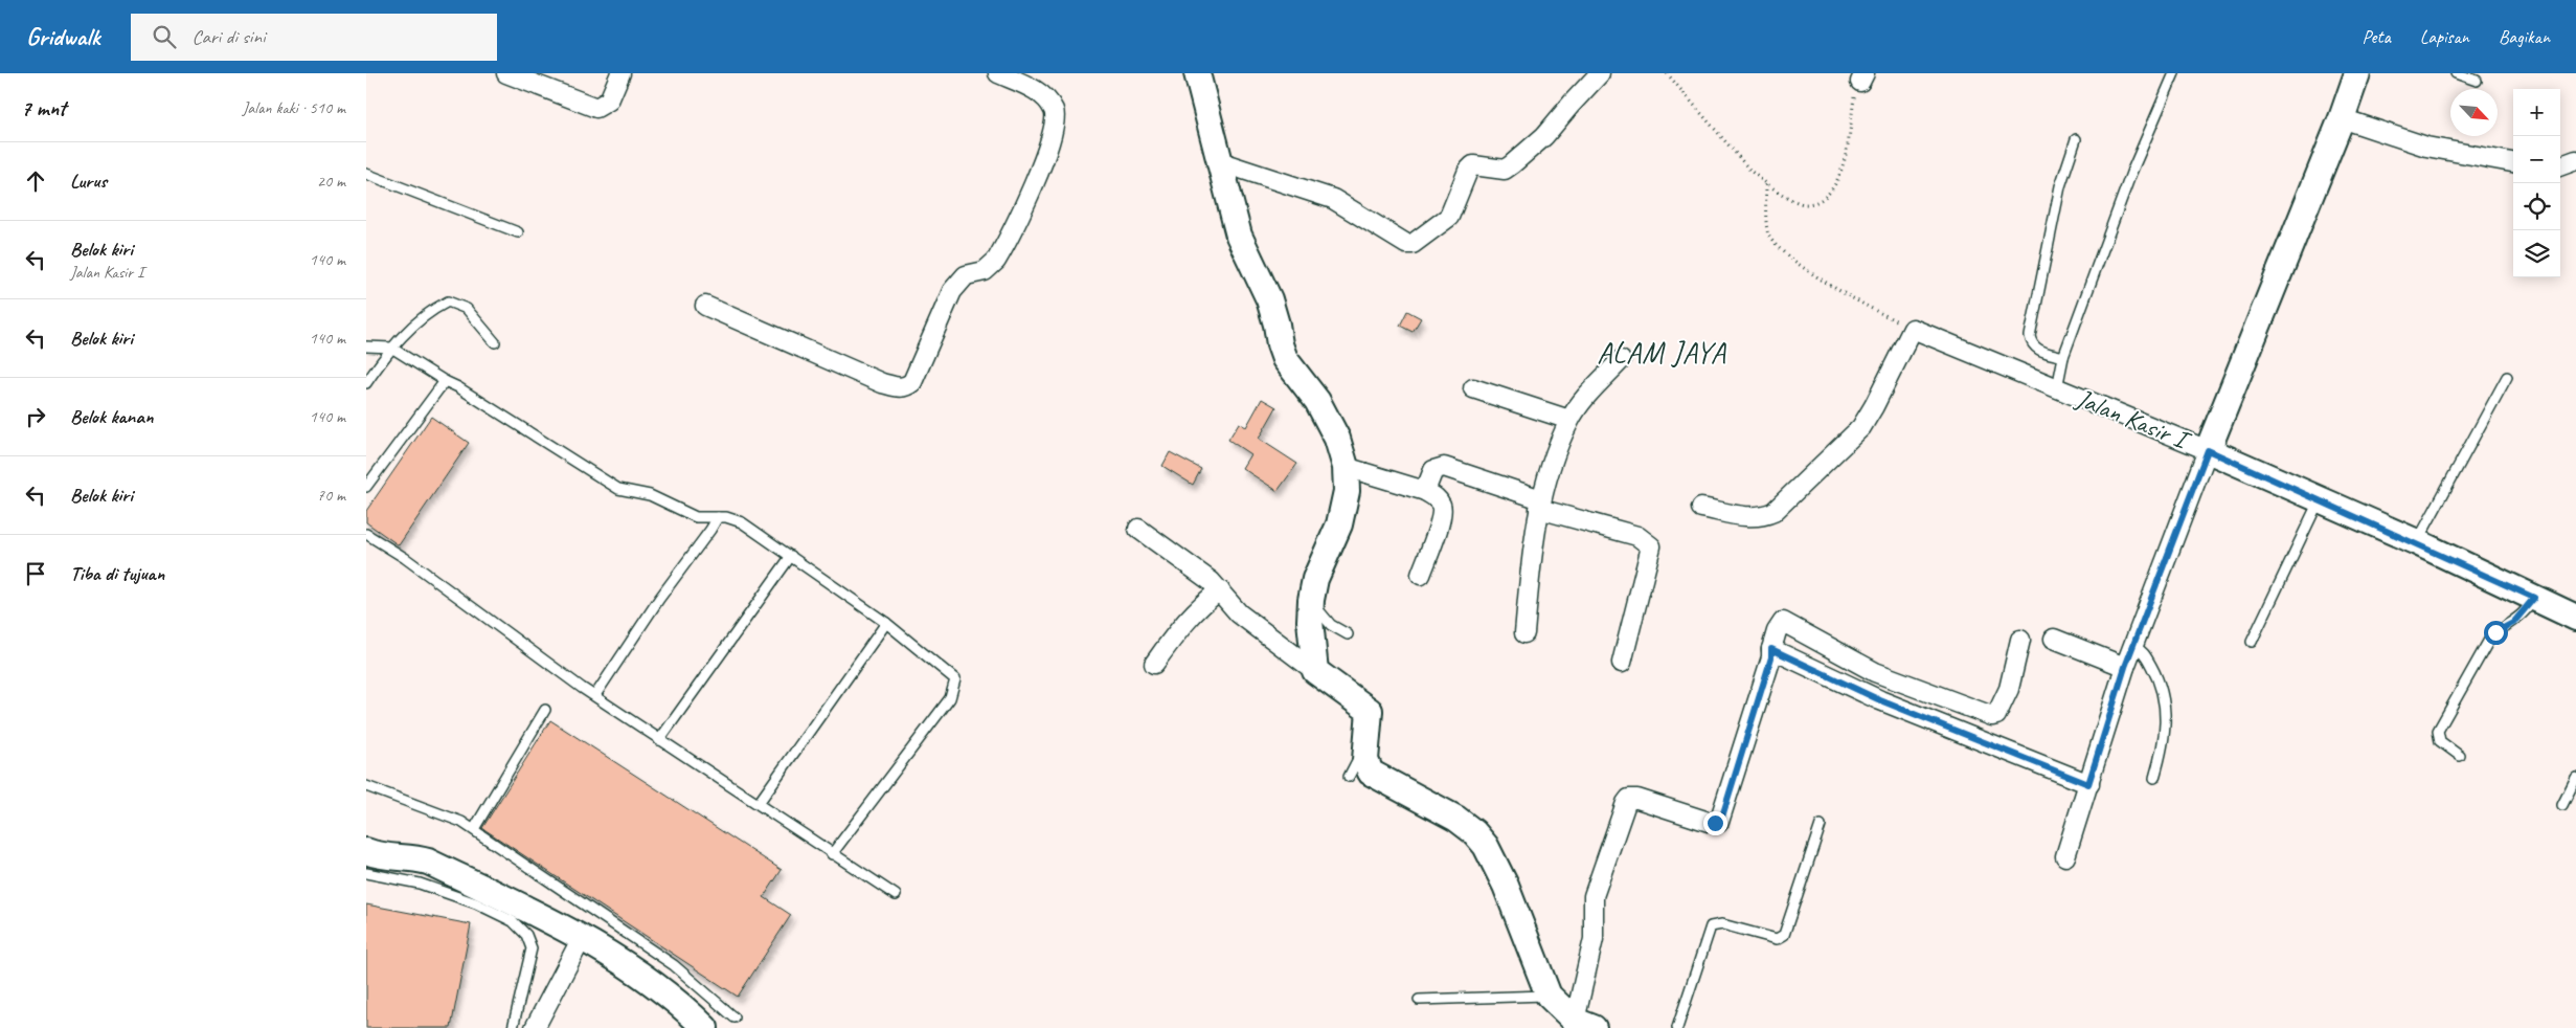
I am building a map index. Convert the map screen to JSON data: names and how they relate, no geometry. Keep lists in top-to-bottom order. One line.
{"streets":{"street":["Jalan Kasir I"]},"districts":["ALAM JAYA"],"north":"bottom right","page":{"header":"Gridwalk","search":"Cari di sini","nav":["Peta","Lapisan","Bagikan"],"heading":["7 mnt","Jalan kaki · 510 m"],"map_buttons":["+","−"],"list":[["Lurus","20 m"],["Belok kiri","Jalan Kasir I","140 m"],["Belok kiri","140 m"],["Belok kanan","140 m"],["Belok kiri","70 m"],"Tiba di tujuan"]}}
